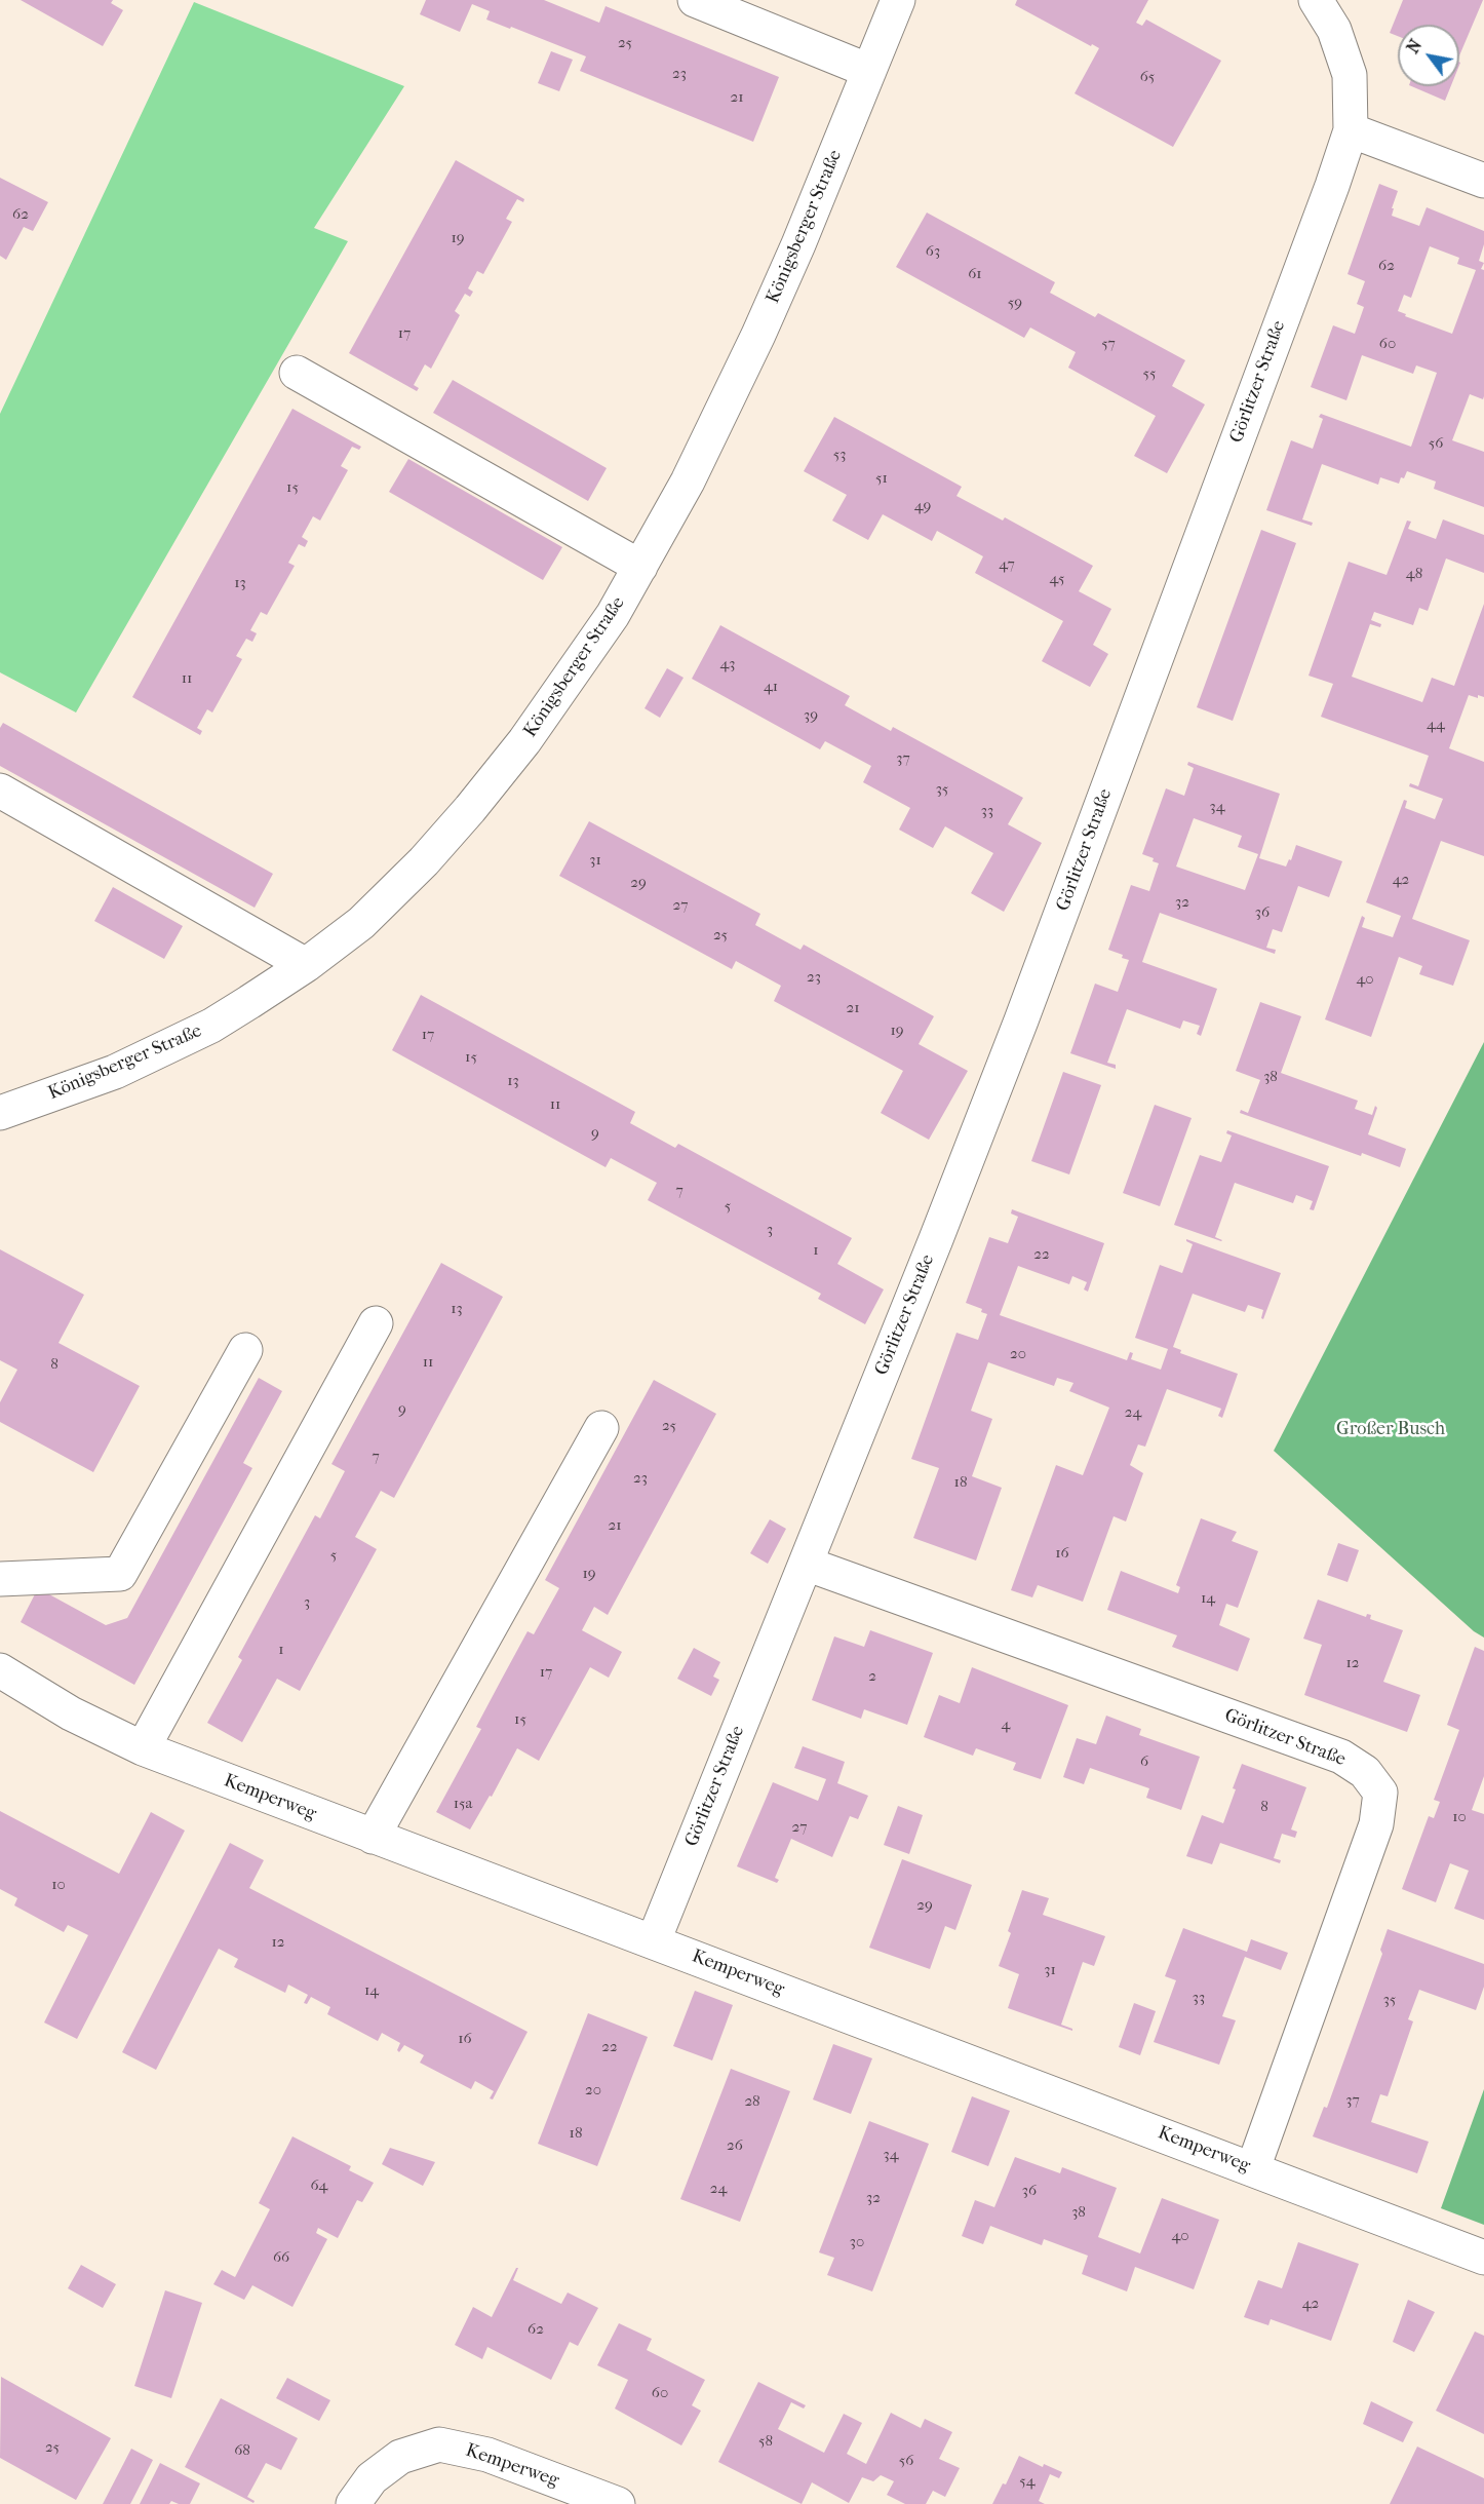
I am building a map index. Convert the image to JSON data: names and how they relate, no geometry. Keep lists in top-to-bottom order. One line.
{"streets":{"street":["Königsberger Straße","Görlitzer Straße","Kemperweg"]},"crossings":[["Görlitzer Straße","Kemperweg"]],"parks":["Großer Busch"],"house_numbers":["25","23","65","21","62","19","63","62","61","59","17","57","60","55","56","53","51","15","49","47","48","45","13","43","11","41","39","44","37","35","34","33","31","42","29","32","27","36","25","23","40","21","19","17","15","38","13","11","9","7","5","3","1","22","13","20","11","8","9","24","25","7","23","18","21","16","5","19","14","3","1","12","17","2","15","4","6","15a","8","10","27","10","29","12","31","14","33","35","16","22","20","37","28","18","26","34","64","24","36","32","38","40","30","66","42","62","60","58","25","68","56","54"],"north":"top left"}
